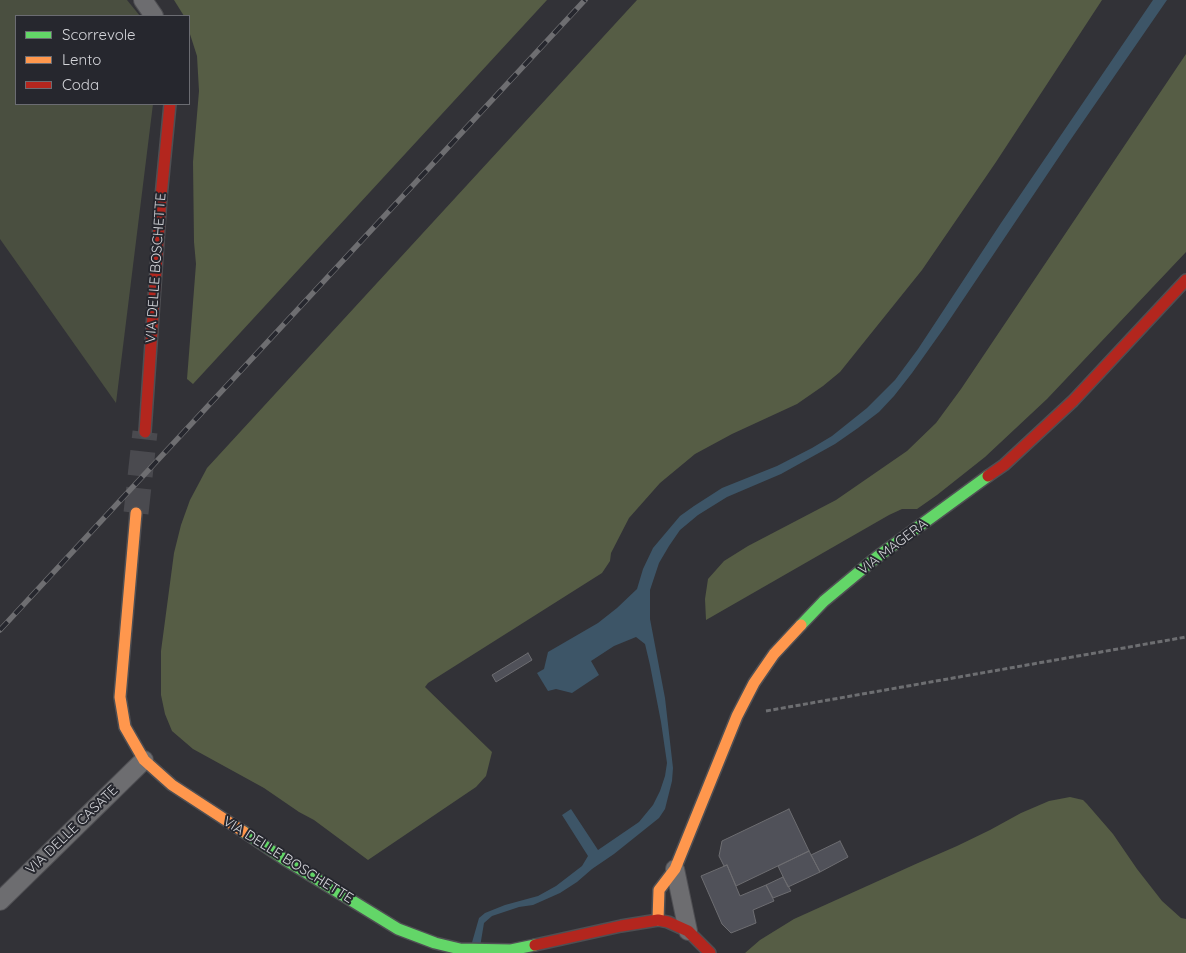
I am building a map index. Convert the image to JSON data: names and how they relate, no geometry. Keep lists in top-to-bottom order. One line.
{"streets":{"street":["VIA DELLE BOSCHETTE","VIA MAGERA","VIA DELLE CASATE"]},"crossings":[["VIA DELLE BOSCHETTE","VIA DELLE CASATE"]],"legend":["Scorrevole","Lento","Coda"]}
